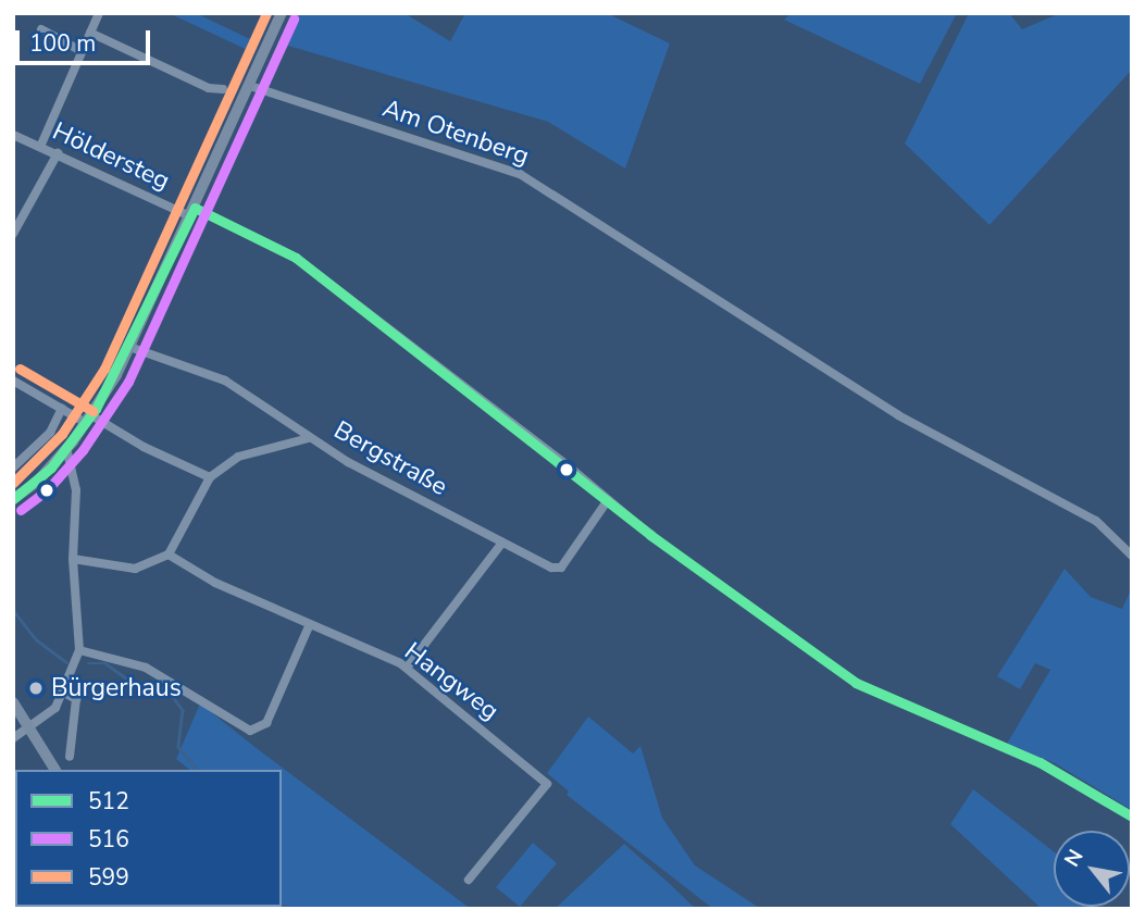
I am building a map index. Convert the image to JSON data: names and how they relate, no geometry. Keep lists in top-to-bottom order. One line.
{"streets":{"street":["Am Otenberg","Höldersteg","Bergstraße","Hangweg"]},"crossings":[["Höldersteg","Bergstraße"]],"places":["Bürgerhaus"],"lines":["transit line 599","transit line 516","transit line 512"],"legend":["512","516","599"],"scale_bar":"100 m","north":"top left"}
